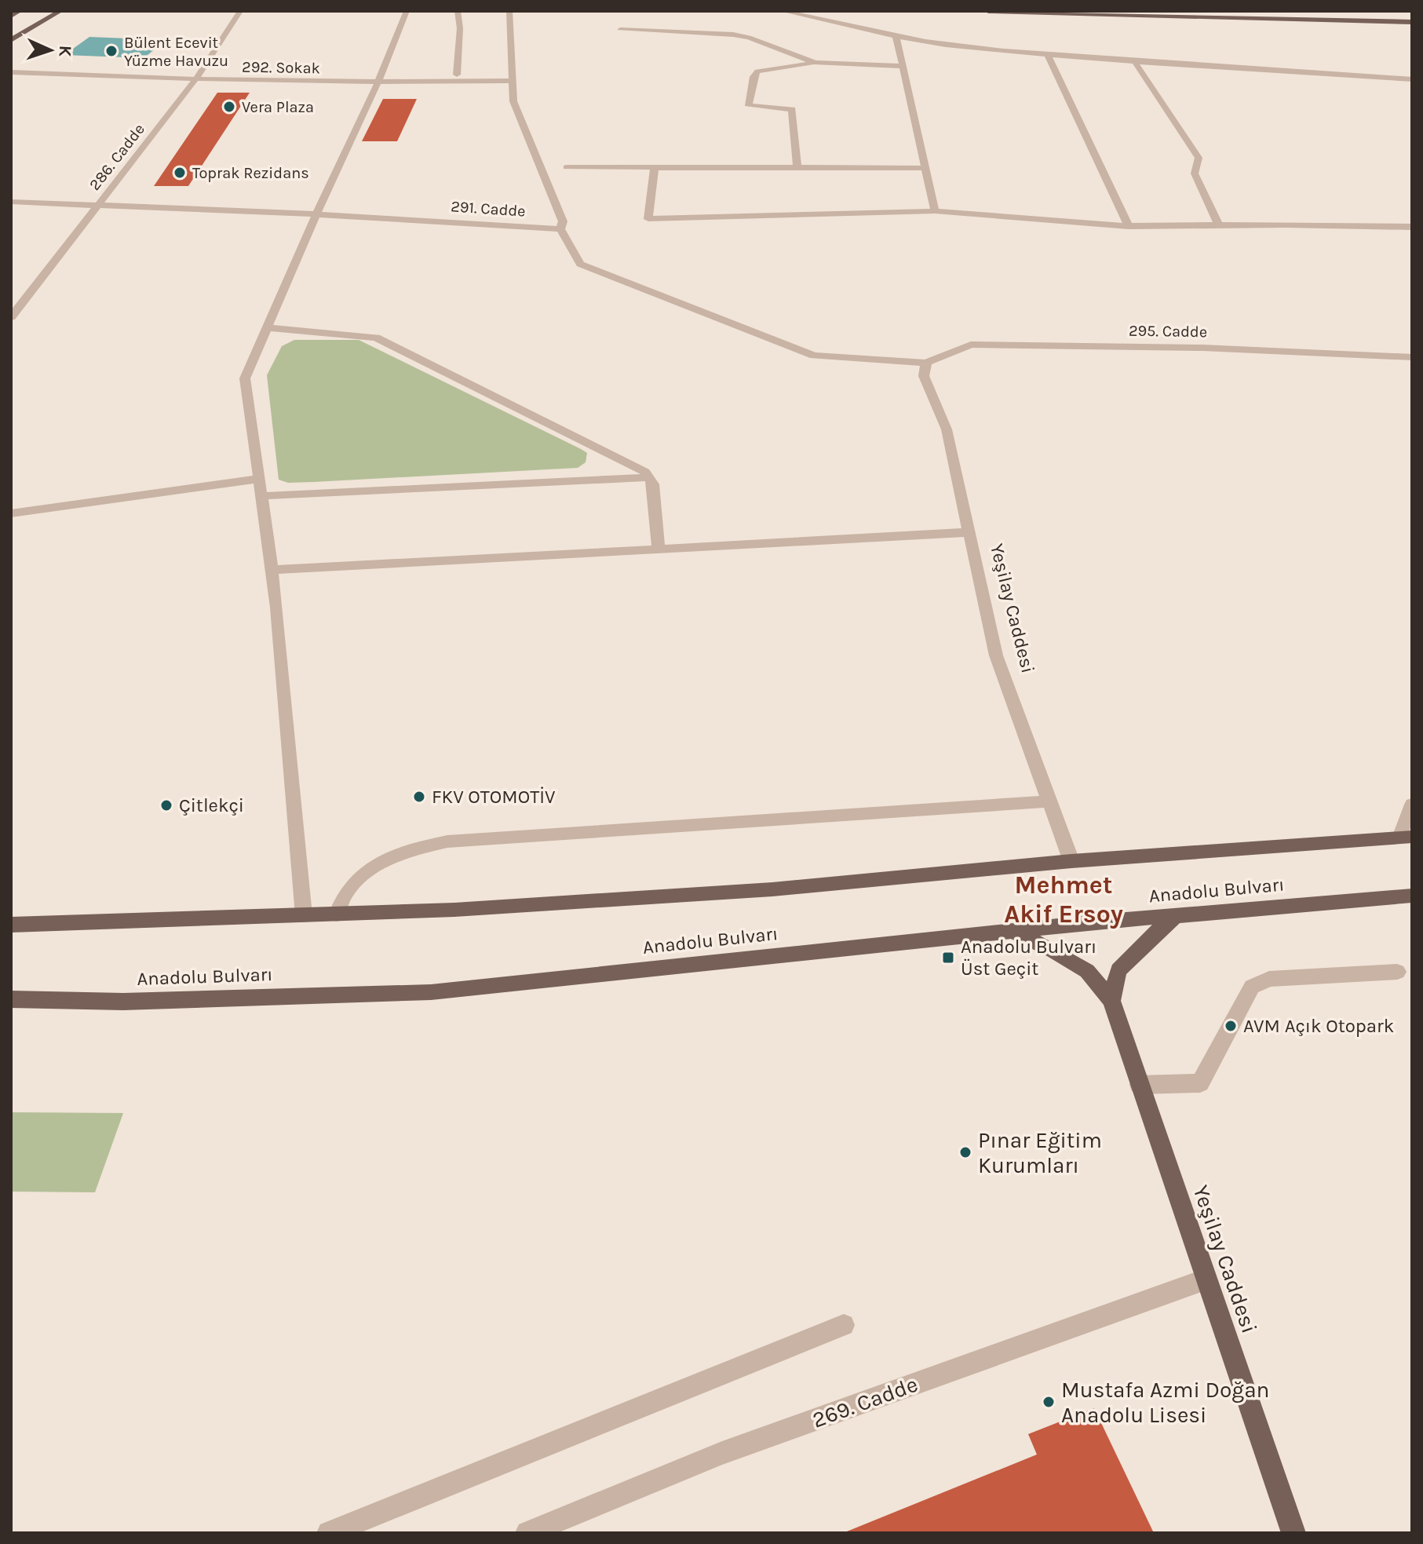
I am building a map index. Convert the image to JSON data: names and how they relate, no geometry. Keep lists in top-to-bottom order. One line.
{"streets":{"main road":["Yeşilay Caddesi","Anadolu Bulvarı"],"street":["292. Sokak","286. Cadde","291. Cadde","295. Cadde","269. Cadde"]},"crossings":[["292. Sokak","286. Cadde"],["286. Cadde","291. Cadde"],["295. Cadde","Yeşilay Caddesi"],["Yeşilay Caddesi","Anadolu Bulvarı"],["Yeşilay Caddesi","269. Cadde"]],"districts":["Mehmet Akif Ersoy"],"places":{"other":["Bülent Ecevit Yüzme Havuzu","Vera Plaza","Toprak Rezidans","FKV OTOMOTİV","Çitlekçi","AVM Açık Otopark","Pınar Eğitim Kurumları","Mustafa Azmi Doğan Anadolu Lisesi"],"transit":["Anadolu Bulvarı Üst Geçit"]},"north":"right"}
